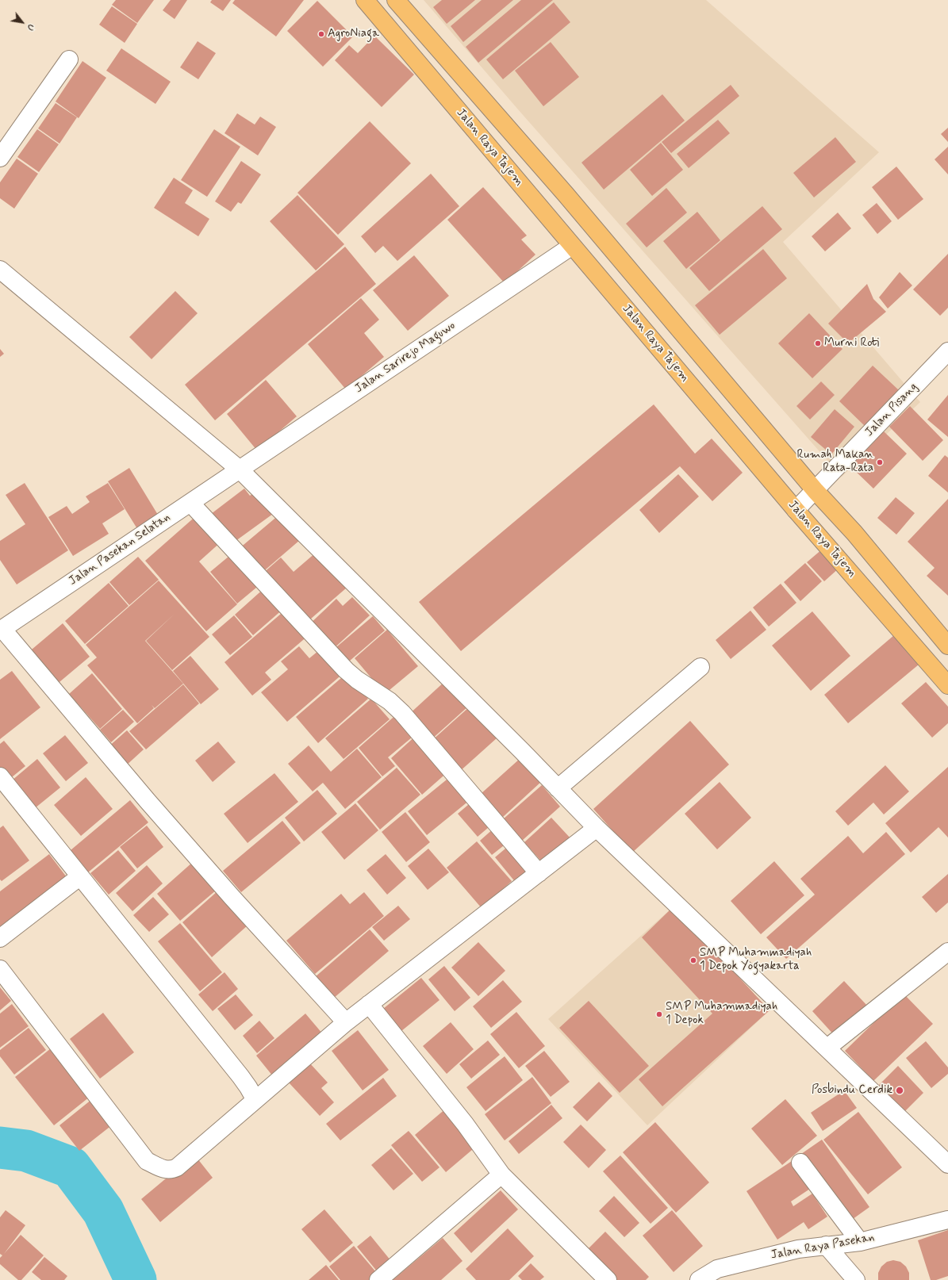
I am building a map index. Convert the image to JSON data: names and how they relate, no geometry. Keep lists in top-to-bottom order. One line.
{"streets":{"main road":["Jalan Raya Tajem"],"street":["Jalan Sarirejo Maguwo","Jalan Pisang","Jalan Pasekan Selatan","Jalan Raya Pasekan"]},"crossings":[["Jalan Raya Tajem","Jalan Sarirejo Maguwo"],["Jalan Raya Tajem","Jalan Pisang"],["Jalan Sarirejo Maguwo","Jalan Pasekan Selatan"]],"places":["AgroNiaga","Murni Roti","Rumah Makan Rata-Rata","SMP Muhammadiyah 1 Depok Yogyakarta","SMP Muhammadiyah 1 Depok","Posbindu Cerdik"],"north":"bottom right"}
